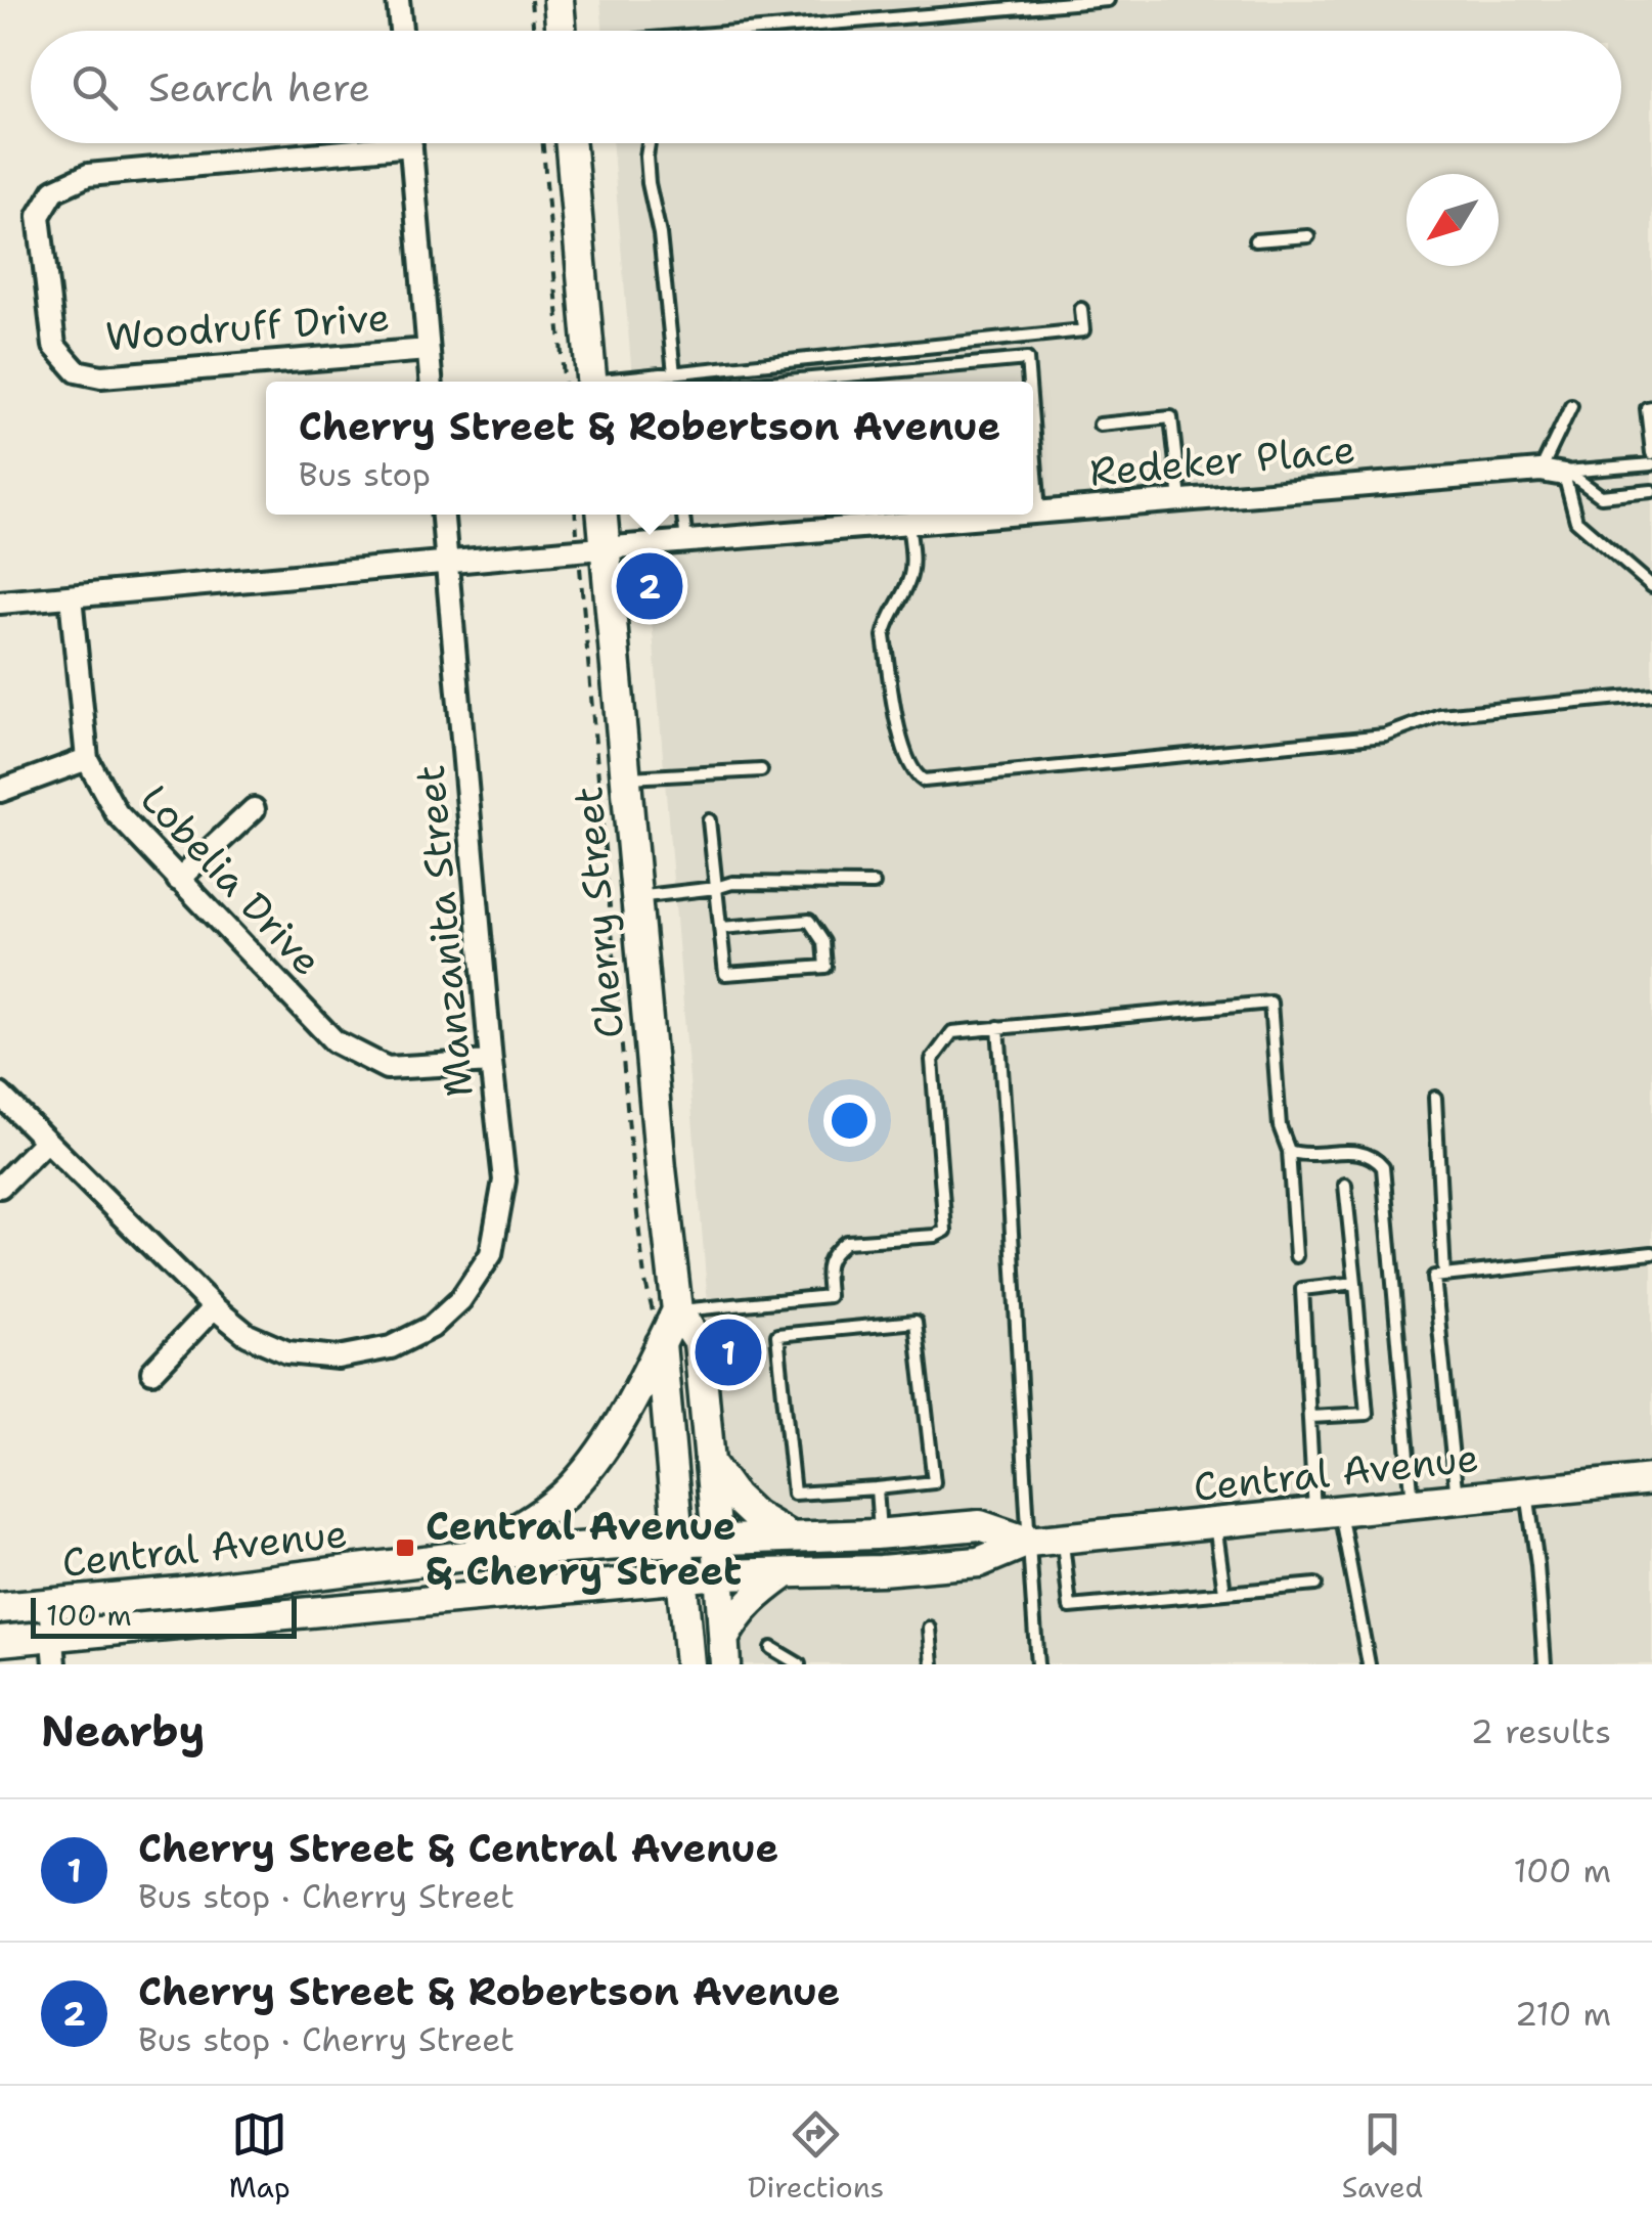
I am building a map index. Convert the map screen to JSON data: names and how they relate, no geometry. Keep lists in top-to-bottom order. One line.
{"streets":{"street":["Woodruff Drive","Redeker Place","Lobelia Drive","Cherry Street","Manzanita Street","Central Avenue"]},"crossings":[["Redeker Place","Lobelia Drive"],["Redeker Place","Cherry Street"],["Redeker Place","Manzanita Street"],["Lobelia Drive","Manzanita Street"],["Cherry Street","Central Avenue"]],"places":{"transit":["Central Avenue & Cherry Street"]},"scale_bar":"100 m","north":"bottom left","page":{"search":"Search here","popup":["Cherry Street & Robertson Avenue","Bus stop"],"pins":["2","1"],"scale":"100 m","heading":["Nearby","2 results"],"list":[{"mark":"1","name":"Cherry Street & Central Avenue","note":"Bus stop · Cherry Street","value":"100 m"},{"mark":"2","name":"Cherry Street & Robertson Avenue","note":"Bus stop · Cherry Street","value":"210 m"}],"nav":["Map","Directions","Saved"]}}
